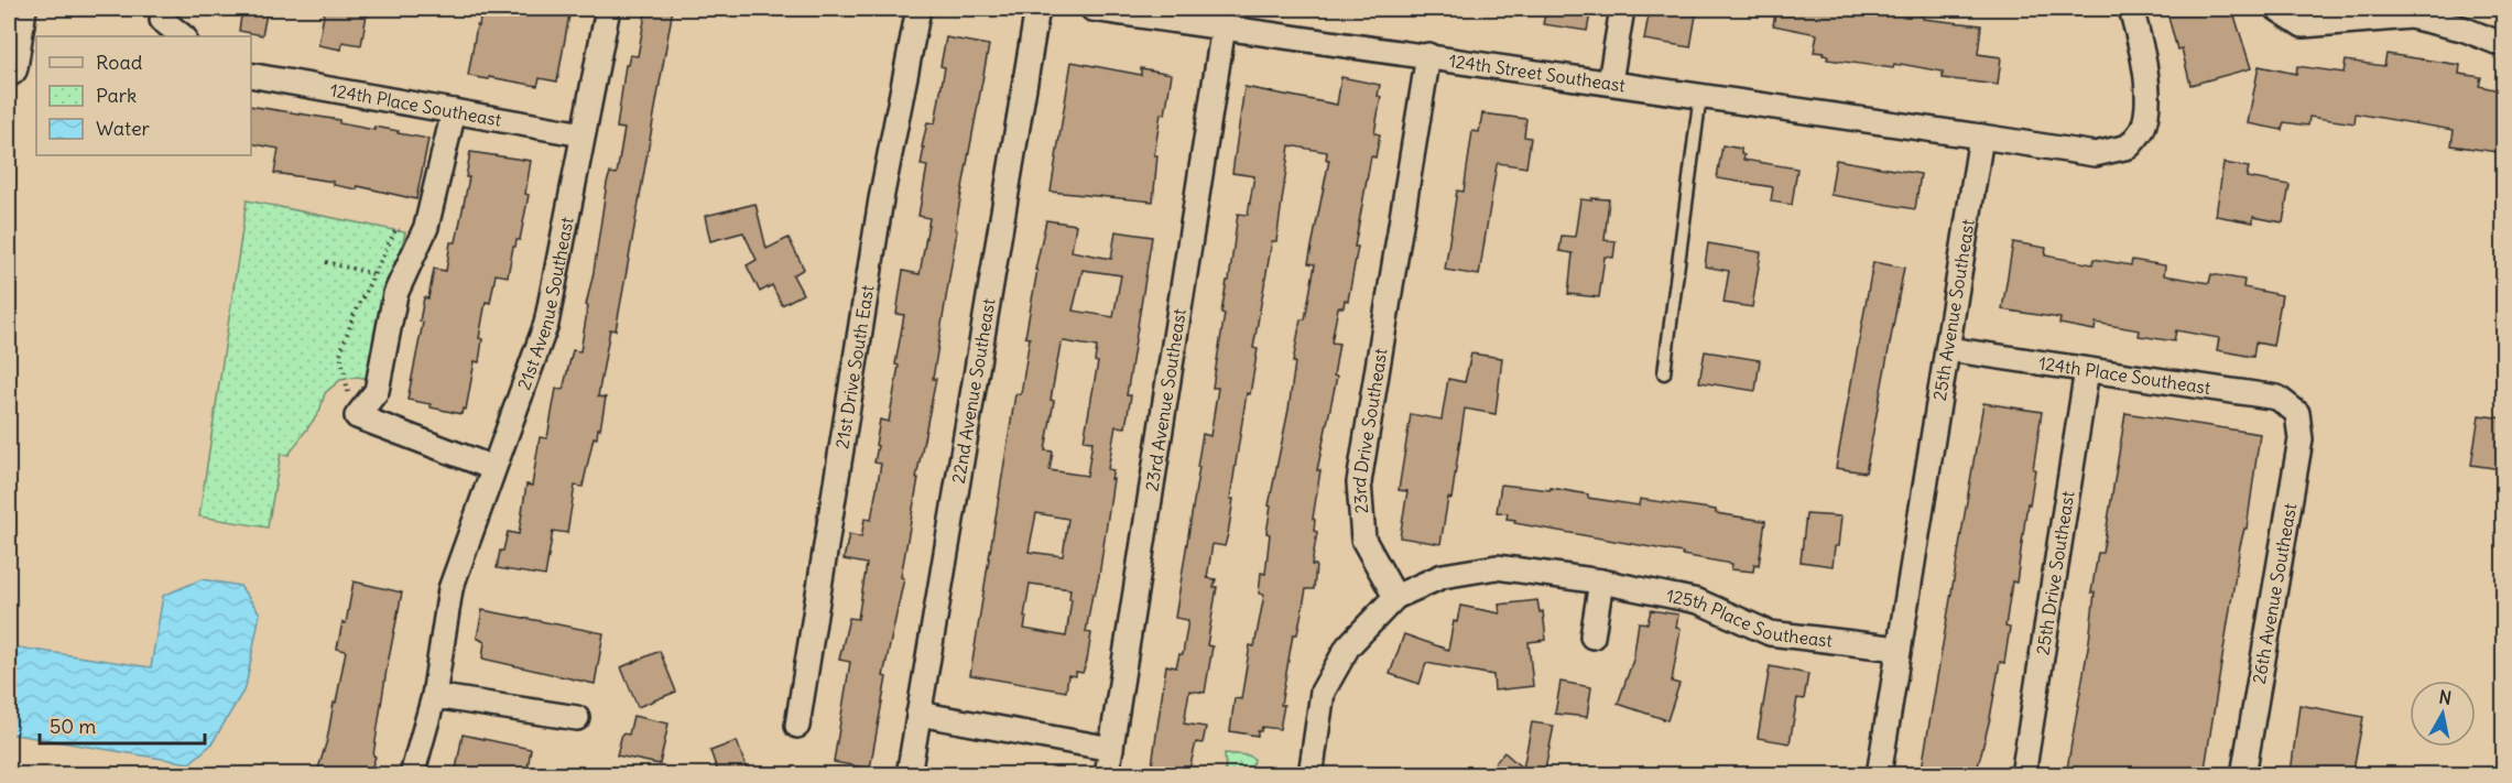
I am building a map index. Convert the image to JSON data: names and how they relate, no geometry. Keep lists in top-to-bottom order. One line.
{"streets":{"street":["124th Street Southeast","124th Place Southeast","21st Avenue Southeast","25th Avenue Southeast","21st Drive South East","22nd Avenue Southeast","23rd Avenue Southeast","23rd Drive Southeast","25th Drive Southeast","26th Avenue Southeast","125th Place Southeast"]},"crossings":[["124th Street Southeast","25th Avenue Southeast"],["124th Street Southeast","23rd Avenue Southeast"],["124th Street Southeast","23rd Drive Southeast"],["124th Place Southeast","21st Avenue Southeast"],["124th Place Southeast","25th Avenue Southeast"],["124th Place Southeast","25th Drive Southeast"],["124th Place Southeast","26th Avenue Southeast"],["25th Avenue Southeast","125th Place Southeast"],["23rd Drive Southeast","125th Place Southeast"]],"legend":["Road","Park","Water"],"scale_bar":"50 m","north":"top"}
